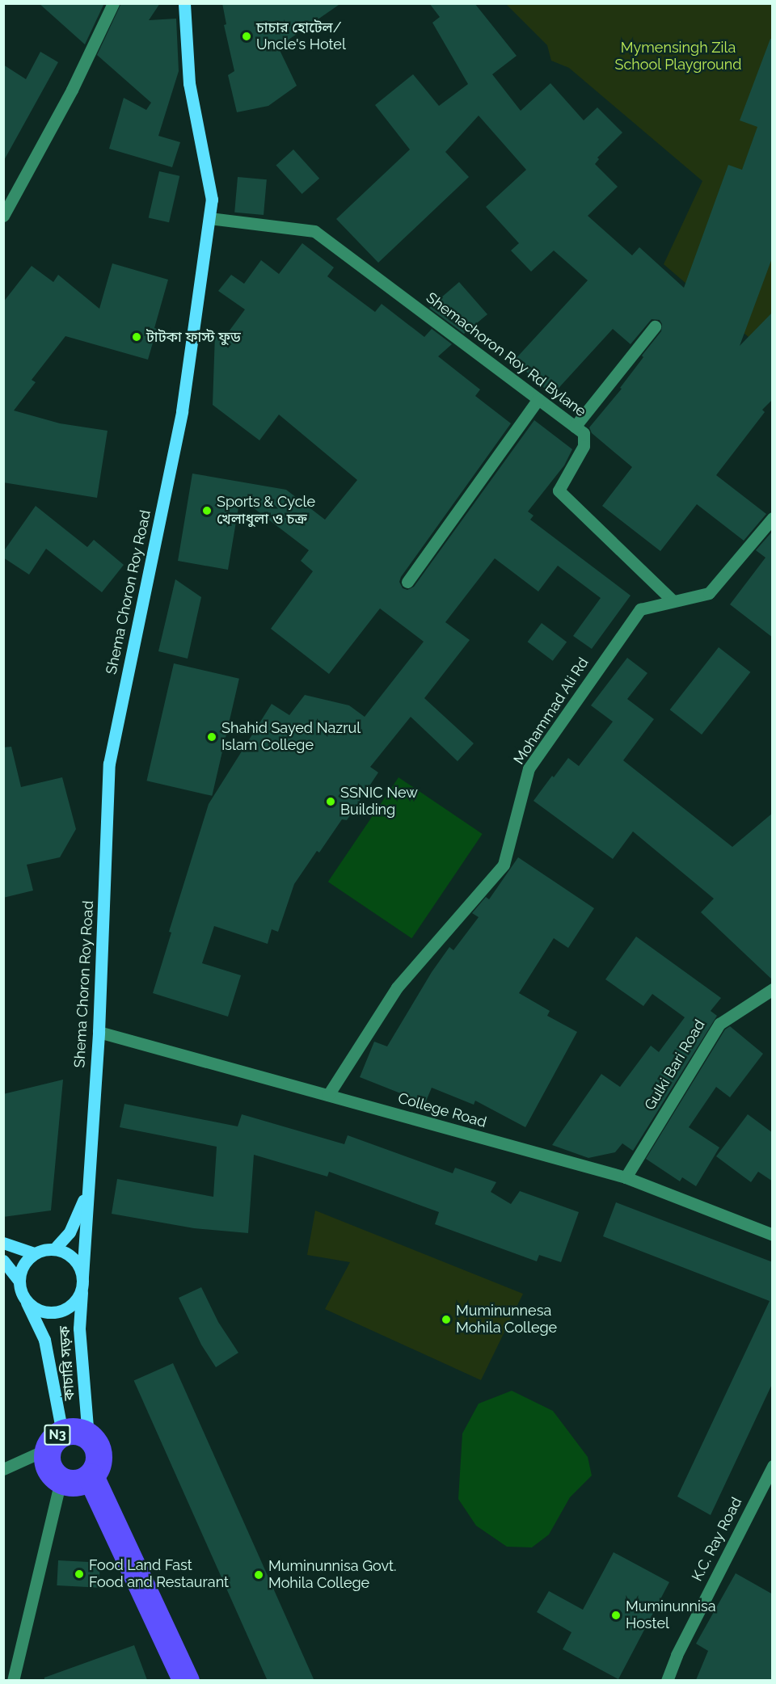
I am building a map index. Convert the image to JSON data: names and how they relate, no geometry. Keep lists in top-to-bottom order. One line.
{"streets":{"highway":["N3"],"main road":["Shema Choron Roy Road","কাচারি সড়ক"],"street":["Shemachoron Roy Rd Bylane","Mohammad Ali Rd","Gulki Bari Road","College Road","K.C. Ray Road"]},"crossings":[["Shemachoron Roy Rd Bylane","Shema Choron Roy Road"],["Shemachoron Roy Rd Bylane","Mohammad Ali Rd"],["Shema Choron Roy Road","College Road"],["Shema Choron Roy Road","কাচারি সড়ক"],["Shema Choron Roy Road","N3"],["Mohammad Ali Rd","College Road"],["Gulki Bari Road","College Road"],["কাচারি সড়ক","N3"]],"parks":["Mymensingh Zila School Playground"],"places":["চাচার হোটেল/ Uncle's Hotel","টাটকা ফাস্ট ফুড","Sports & Cycle খেলাধুলা ও চক্র","Shahid Sayed Nazrul Islam College","SSNIC New Building","Muminunnesa Mohila College","Food Land Fast Food and Restaurant","Muminunnisa Govt. Mohila College","Muminunnisa Hostel"]}
